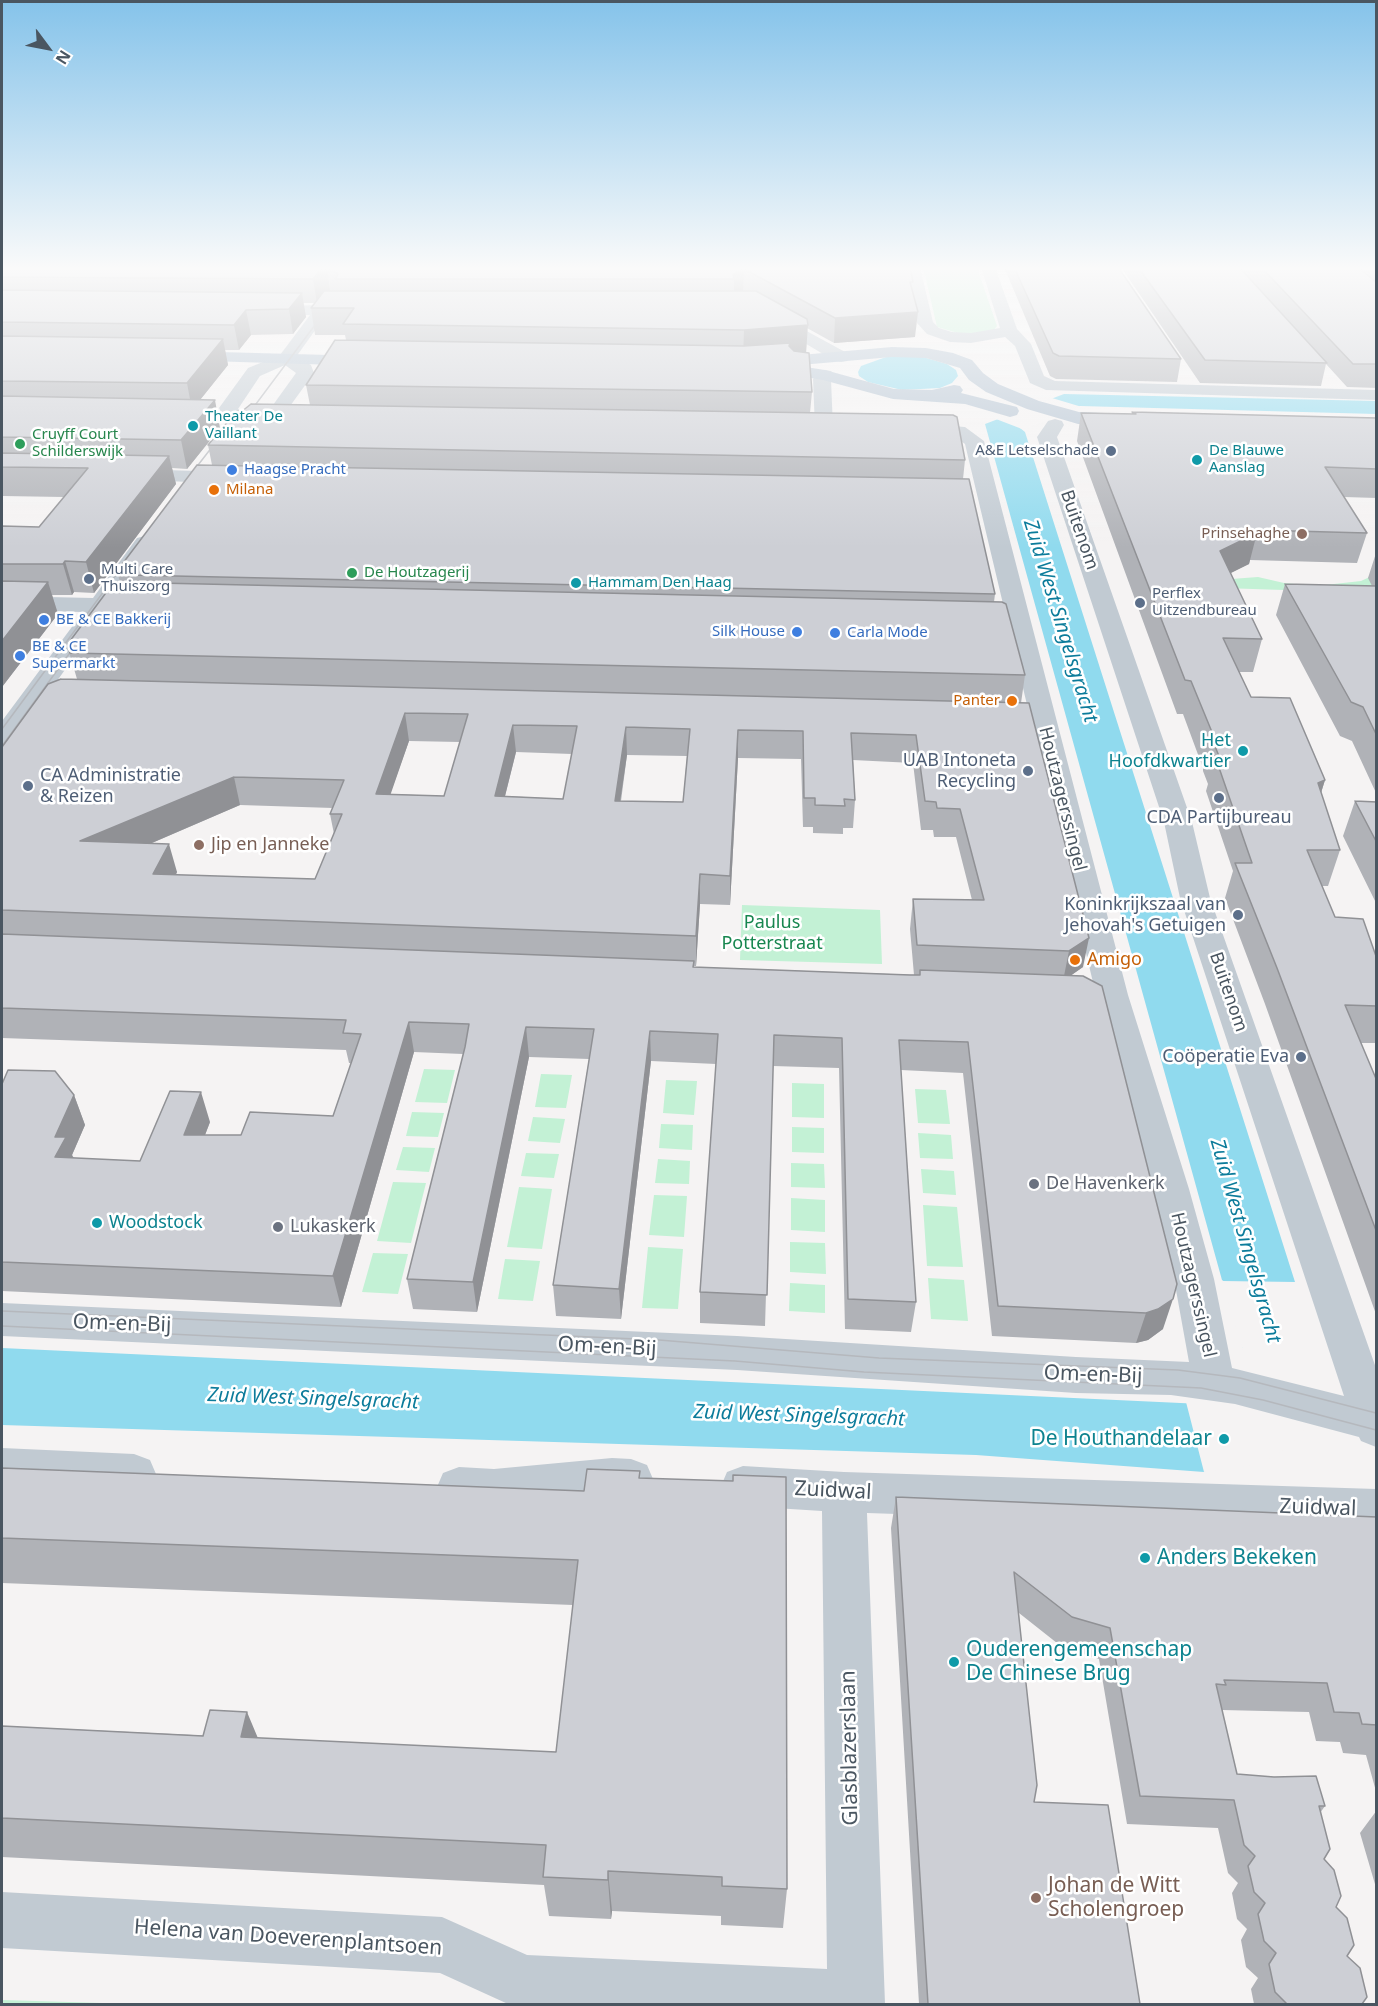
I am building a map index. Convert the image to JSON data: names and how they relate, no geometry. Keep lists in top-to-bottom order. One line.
{"streets":{"street":["Buitenom","Houtzagerssingel","Om-en-Bij","Zuidwal","Glasblazerslaan","Helena van Doeverenplantsoen"]},"crossings":[["Buitenom","Om-en-Bij"],["Houtzagerssingel","Om-en-Bij"],["Zuidwal","Glasblazerslaan"],["Glasblazerslaan","Helena van Doeverenplantsoen"]],"water":["Zuid West Singelsgracht"],"parks":["Paulus Potterstraat"],"places":["Theater De Vaillant","Cruyff Court Schilderswijk","A&E Letselschade","De Blauwe Aanslag","Haagse Pracht","Milana","Prinsehaghe","De Houtzagerij","Multi Care Thuiszorg","Hammam Den Haag","Perflex Uitzendbureau","BE & CE Bakkerij","Silk House","Carla Mode","BE & CE Supermarkt","Panter","Het Hoofdkwartier","UAB Intoneta Recycling","CA Administratie & Reizen","CDA Partijbureau","Jip en Janneke","Koninkrijkszaal van Jehovah's Getuigen","Amigo","Coöperatie Eva","De Havenkerk","Woodstock","Lukaskerk","De Houthandelaar","Anders Bekeken","Ouderengemeenschap De Chinese Brug","Johan de Witt Scholengroep"],"north":"bottom right"}
